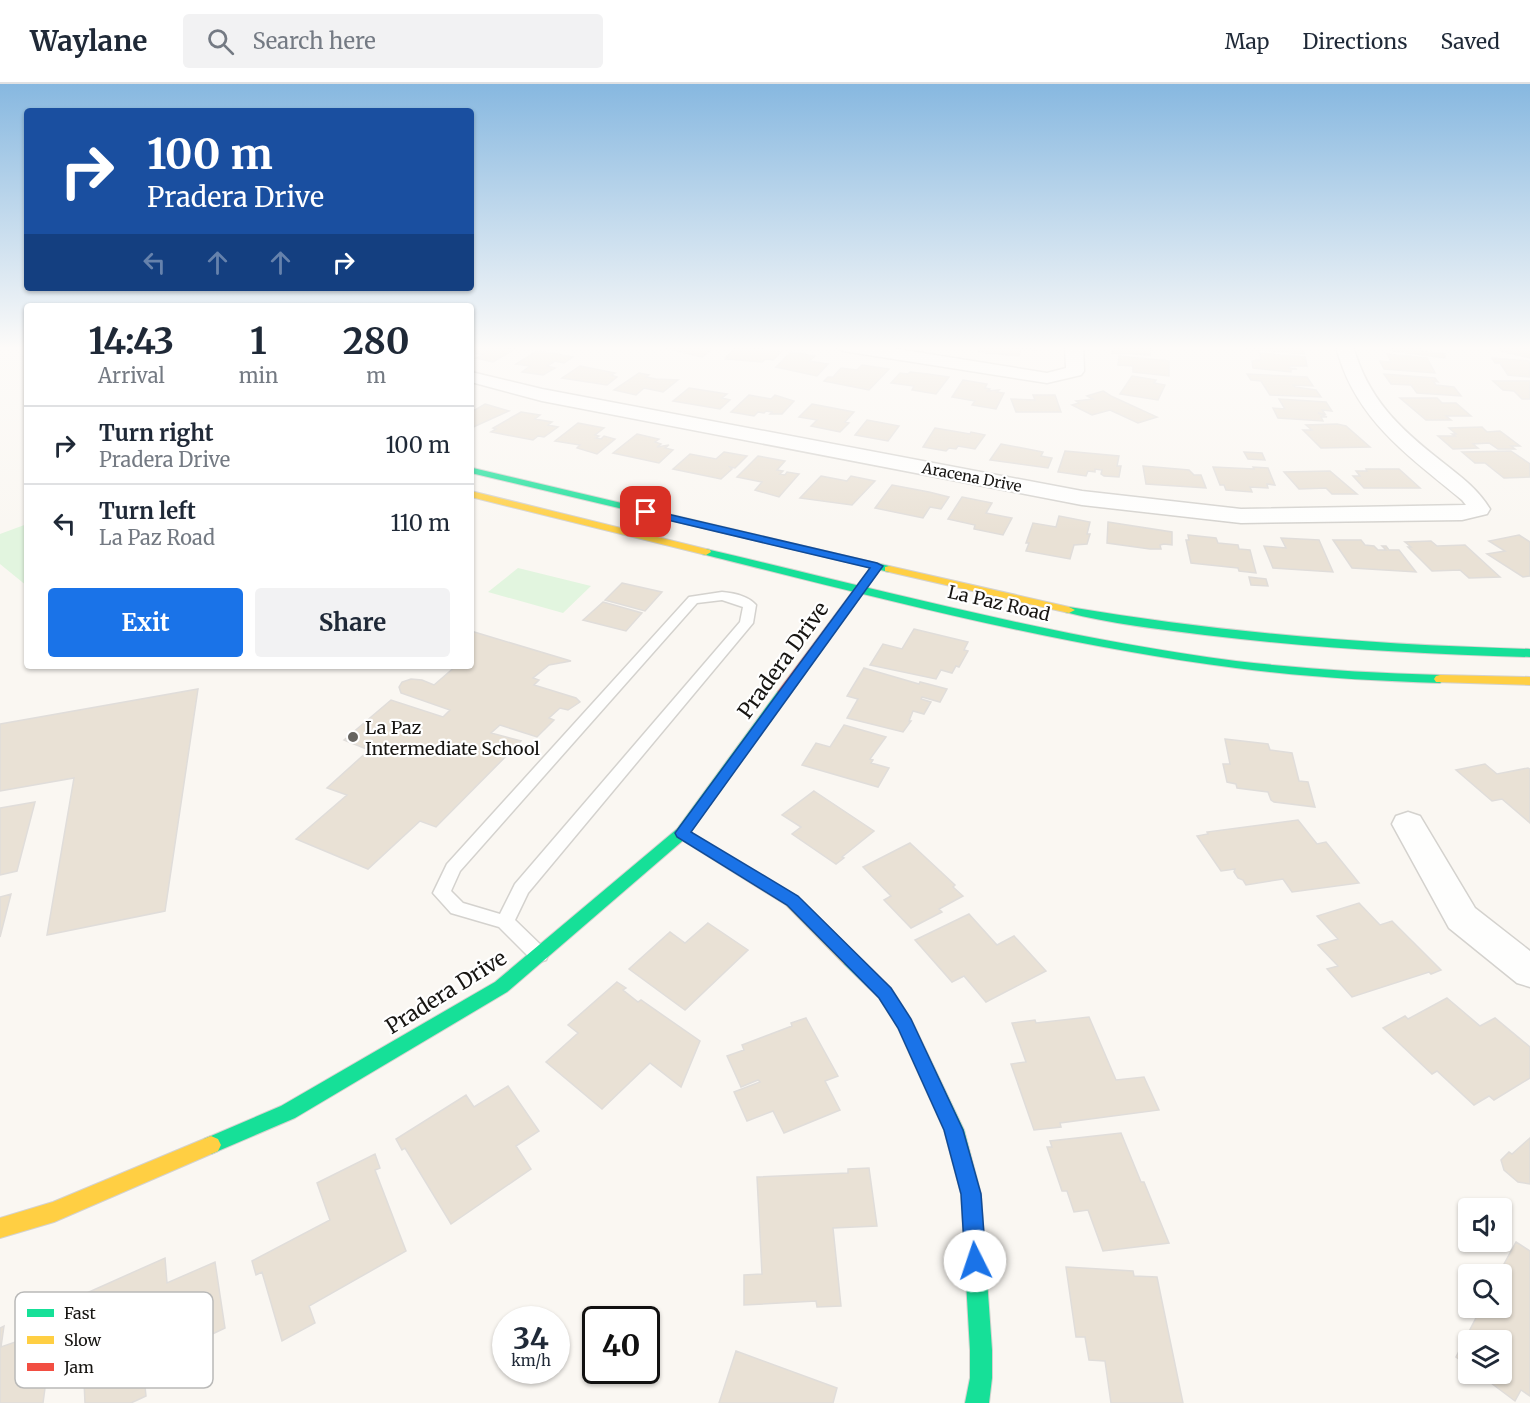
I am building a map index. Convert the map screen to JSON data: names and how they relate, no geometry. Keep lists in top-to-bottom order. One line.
{"streets":{"main road":["La Paz Road","Pradera Drive"],"street":["Aracena Drive"]},"crossings":[["La Paz Road","Pradera Drive"]],"places":["La Paz Intermediate School"],"legend":["Fast","Slow","Jam"],"page":{"header":"Waylane","search":"Search here","nav":["Map","Directions","Saved"],"turn":["100 m","Pradera Drive"],"eta":["14:43","Arrival","1","min","280","m"],"list":[{"name":"Turn right","note":"Pradera Drive","value":"100 m"},{"name":"Turn left","note":"La Paz Road","value":"110 m"}],"buttons":["Exit","Share"],"speed":"34 km/h","limit":"40"}}
